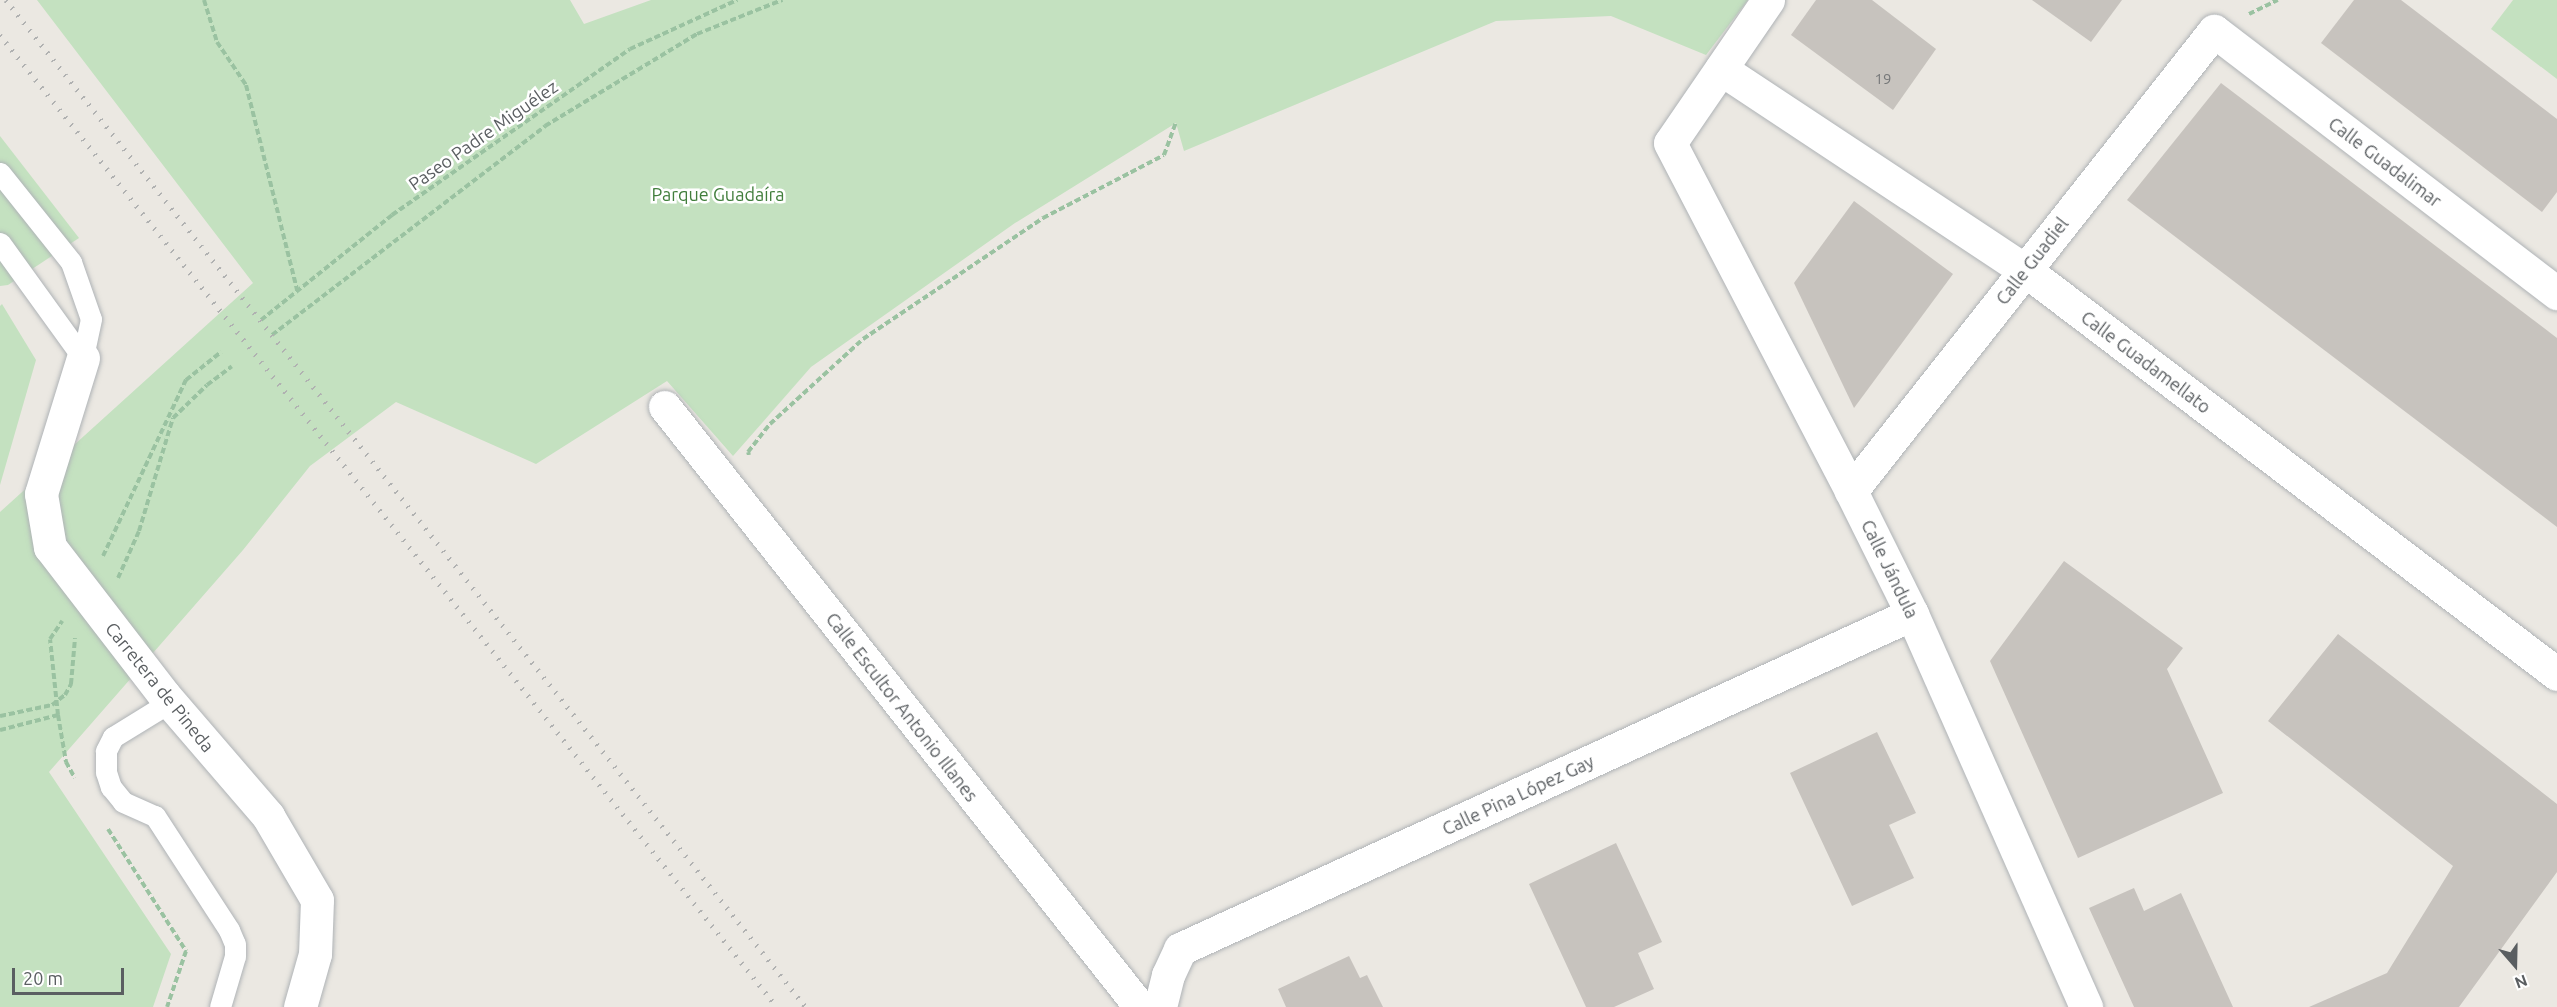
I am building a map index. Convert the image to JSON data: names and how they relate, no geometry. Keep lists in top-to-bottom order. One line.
{"streets":{"street":["Calle Guadalimar","Calle Guadiel","Calle Guadamellato","Calle Jándula","Carretera de Pineda","Calle Escultor Antonio Illanes","Calle Pina López Gay"],"path":["Paseo Padre Miguélez"]},"crossings":[["Calle Guadalimar","Calle Guadiel"],["Calle Guadiel","Calle Guadamellato"],["Calle Guadiel","Calle Jándula"],["Calle Guadamellato","Calle Jándula"],["Calle Jándula","Calle Pina López Gay"]],"parks":["Parque Guadaíra"],"house_numbers":["19"],"scale_bar":"20 m","north":"bottom"}
